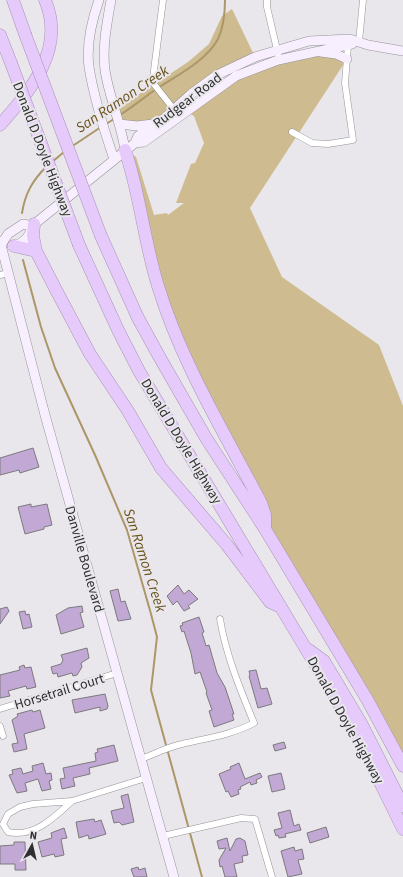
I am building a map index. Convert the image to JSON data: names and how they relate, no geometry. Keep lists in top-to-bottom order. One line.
{"streets":{"highway":["Donald D Doyle Highway"],"main road":["Rudgear Road","Danville Boulevard"],"street":["Horsetrail Court"]},"crossings":[["Rudgear Road","Danville Boulevard"],["Danville Boulevard","Horsetrail Court"]],"water":["San Ramon Creek"],"north":"top"}
